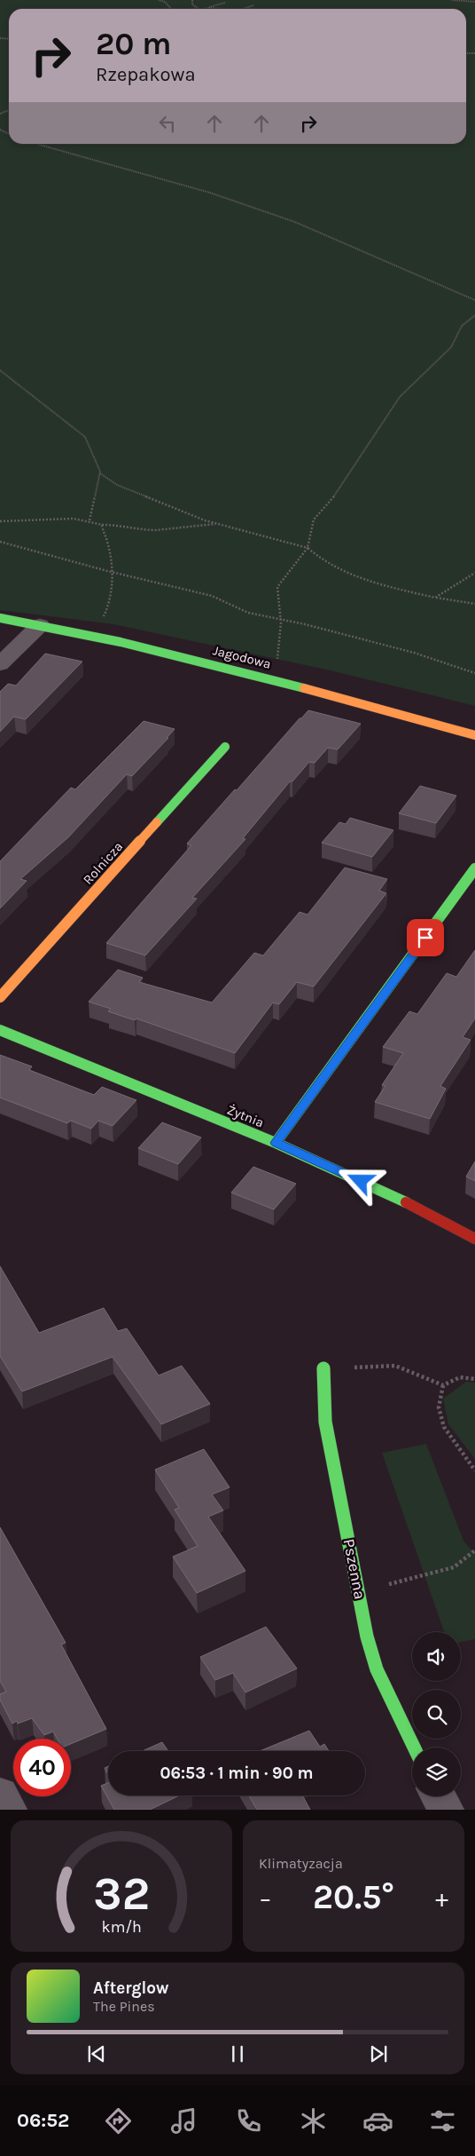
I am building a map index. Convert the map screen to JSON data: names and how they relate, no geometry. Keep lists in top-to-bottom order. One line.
{"streets":{"street":["Jagodowa","Rolnicza","Żytnia","Pszenna"]},"page":{"turn":["20 m","Rzepakowa"],"limit":"40","trip":"06:53 · 1 min · 90 m","tile":"Klimatyzacja","heat":["−","20.5°","+"],"song":["Afterglow","The Pines"],"tabs":"06:52","gauge":["32","km/h"]}}
